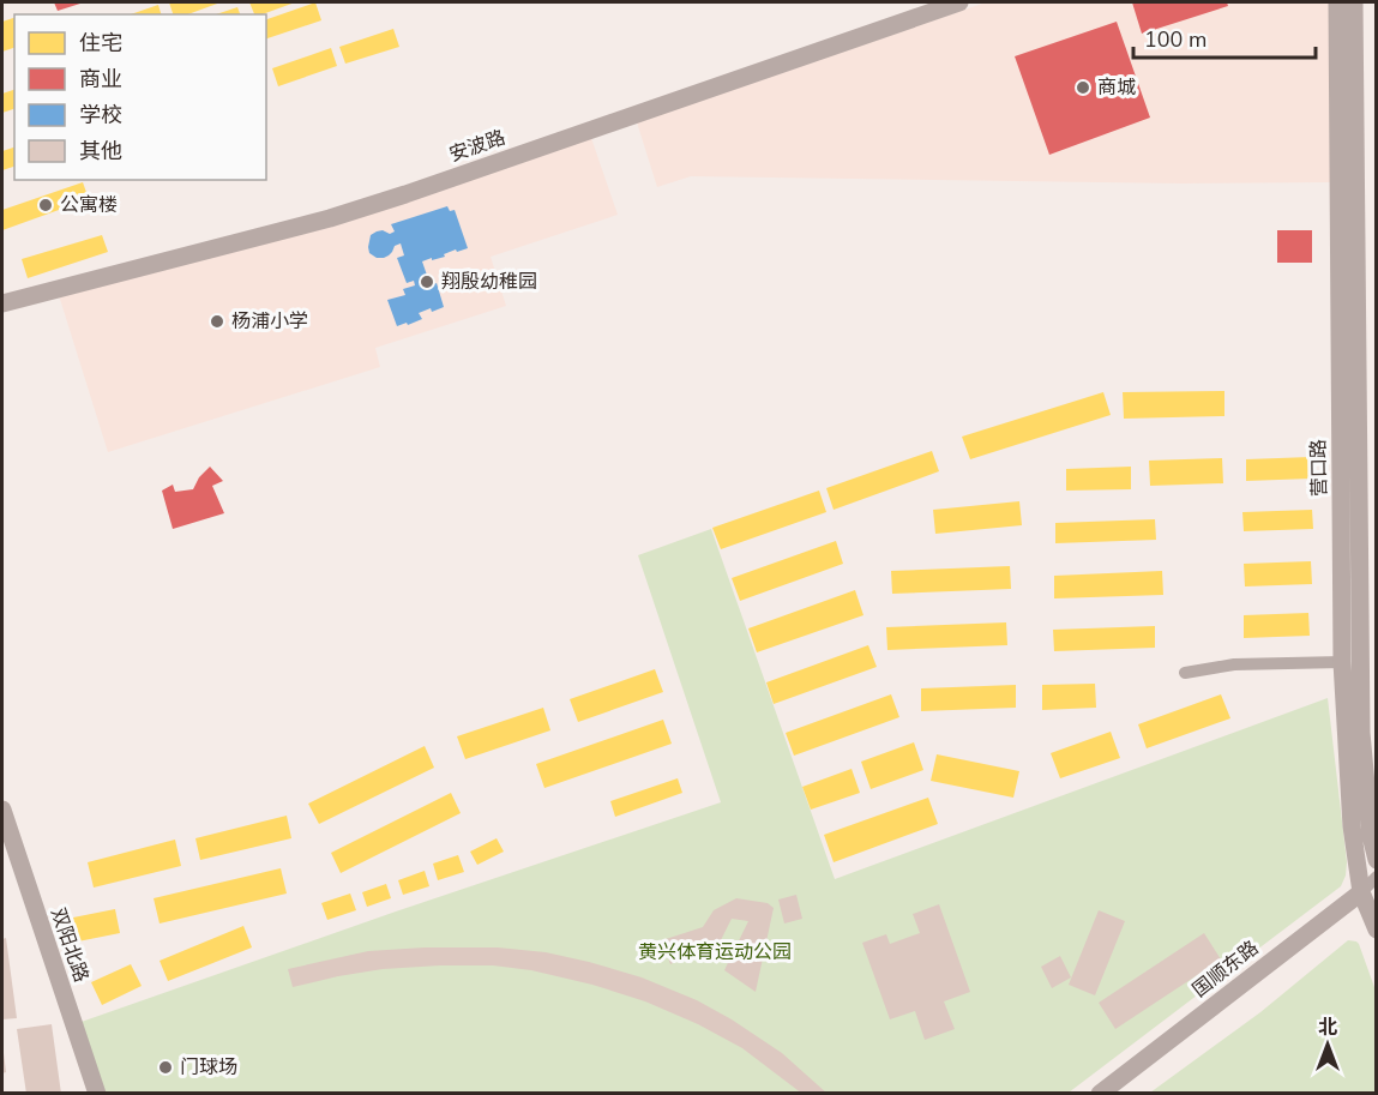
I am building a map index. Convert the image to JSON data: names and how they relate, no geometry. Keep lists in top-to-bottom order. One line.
{"streets":{"main road":["安波路","营口路","双阳北路","国顺东路"]},"crossings":[["营口路","国顺东路"]],"parks":["黄兴体育运动公园"],"places":["商城","公寓楼","翔殷幼稚园","杨浦小学","门球场"],"legend":["住宅","商业","学校","其他"],"scale_bar":"100 m","north":"top"}
